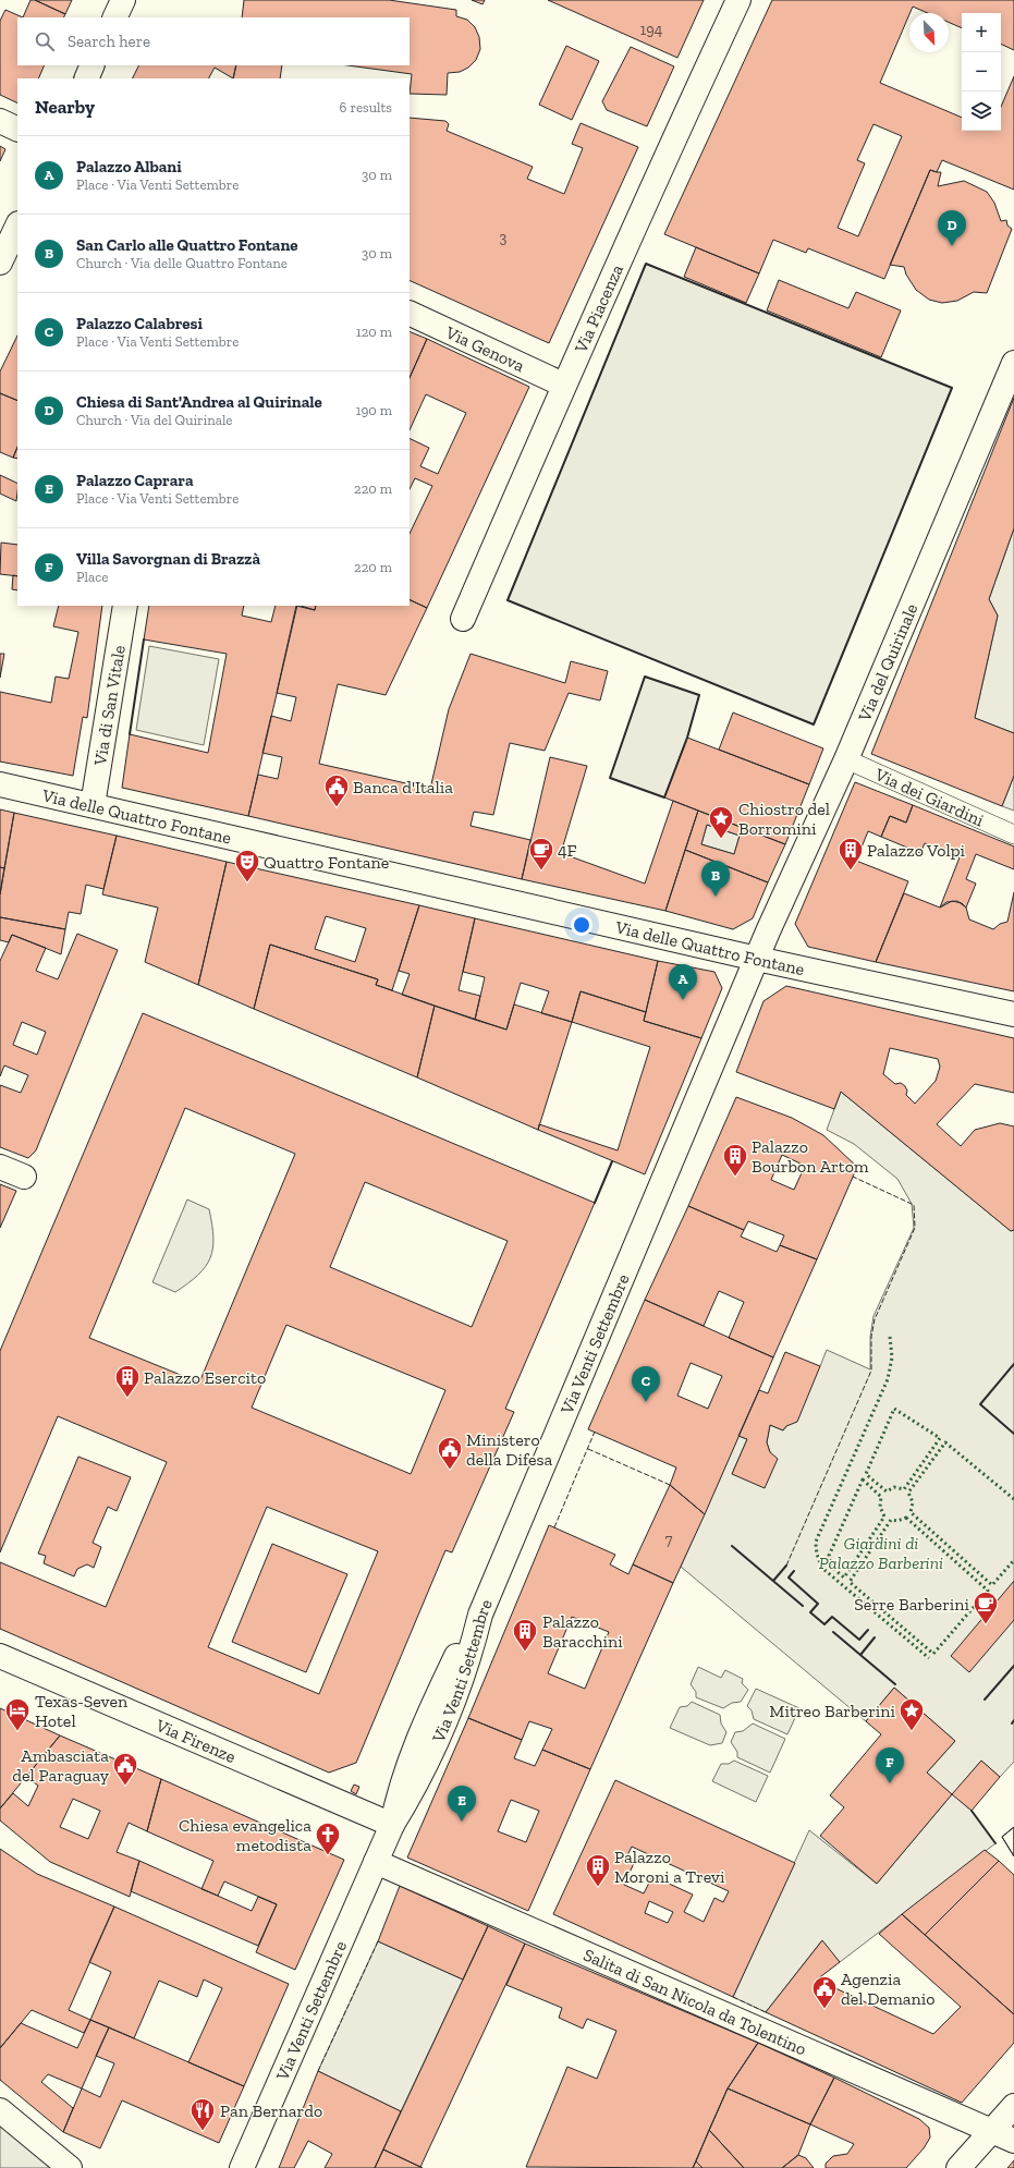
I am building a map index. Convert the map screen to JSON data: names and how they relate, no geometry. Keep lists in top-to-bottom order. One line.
{"streets":{"street":["Via Piacenza","Via Genova","Via del Quirinale","Via di San Vitale","Via dei Giardini","Via delle Quattro Fontane","Via Venti Settembre","Via Firenze","Salita di San Nicola da Tolentino"]},"crossings":[["Via Piacenza","Via Genova"],["Via del Quirinale","Via dei Giardini"],["Via del Quirinale","Via delle Quattro Fontane"],["Via del Quirinale","Via Venti Settembre"],["Via di San Vitale","Via delle Quattro Fontane"],["Via delle Quattro Fontane","Via Venti Settembre"],["Via Venti Settembre","Via Firenze"],["Via Venti Settembre","Salita di San Nicola da Tolentino"]],"parks":["Giardini di Palazzo Barberini"],"places":{"public building":["Banca d'Italia","Ministero della Difesa","Ambasciata del Paraguay","Agenzia del Demanio"],"place":["Chiostro del Borromini","Mitreo Barberini"],"cafe":["4F","Serre Barberini"],"building":["Palazzo Volpi","Palazzo Bourbon Artom","Palazzo Esercito","Palazzo Baracchini","Palazzo Moroni a Trevi"],"theatre":["Quattro Fontane"],"hotel":["Texas-Seven Hotel"],"church":["Chiesa evangelica metodista"],"restaurant":["Pan Bernardo"]},"house_numbers":["194","3","7"],"north":"bottom right","page":{"map_buttons":["+","−"],"search":"Search here","heading":["Nearby","6 results"],"list":[{"mark":"A","name":"Palazzo Albani","note":"Place · Via Venti Settembre","value":"30 m"},{"mark":"B","name":"San Carlo alle Quattro Fontane","note":"Church · Via delle Quattro Fontane","value":"30 m"},{"mark":"C","name":"Palazzo Calabresi","note":"Place · Via Venti Settembre","value":"120 m"},{"mark":"D","name":"Chiesa di Sant'Andrea al Quirinale","note":"Church · Via del Quirinale","value":"190 m"},{"mark":"E","name":"Palazzo Caprara","note":"Place · Via Venti Settembre","value":"220 m"},{"mark":"F","name":"Villa Savorgnan di Brazzà","note":"Place","value":"220 m"}],"pins":["D","B","A","C","F","E"]}}
